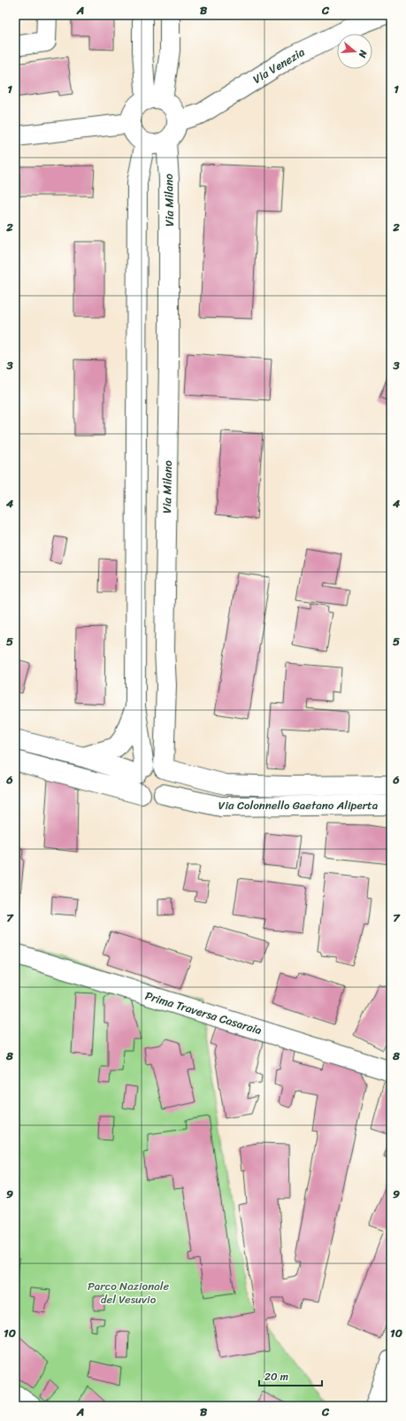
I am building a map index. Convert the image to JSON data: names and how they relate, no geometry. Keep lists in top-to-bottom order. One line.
{"streets":{"street":["Via Venezia","Via Milano","Via Colonnello Gaetano Aliperta","Prima Traversa Casaraia"]},"crossings":[["Via Venezia","Via Milano"],["Via Milano","Via Colonnello Gaetano Aliperta"]],"parks":["Parco Nazionale del Vesuvio"],"scale_bar":"20 m","north":"right","grid":{"columns":["A","B","C"],"rows":["1","2","3","4","5","6","7","8","9","10"]}}
